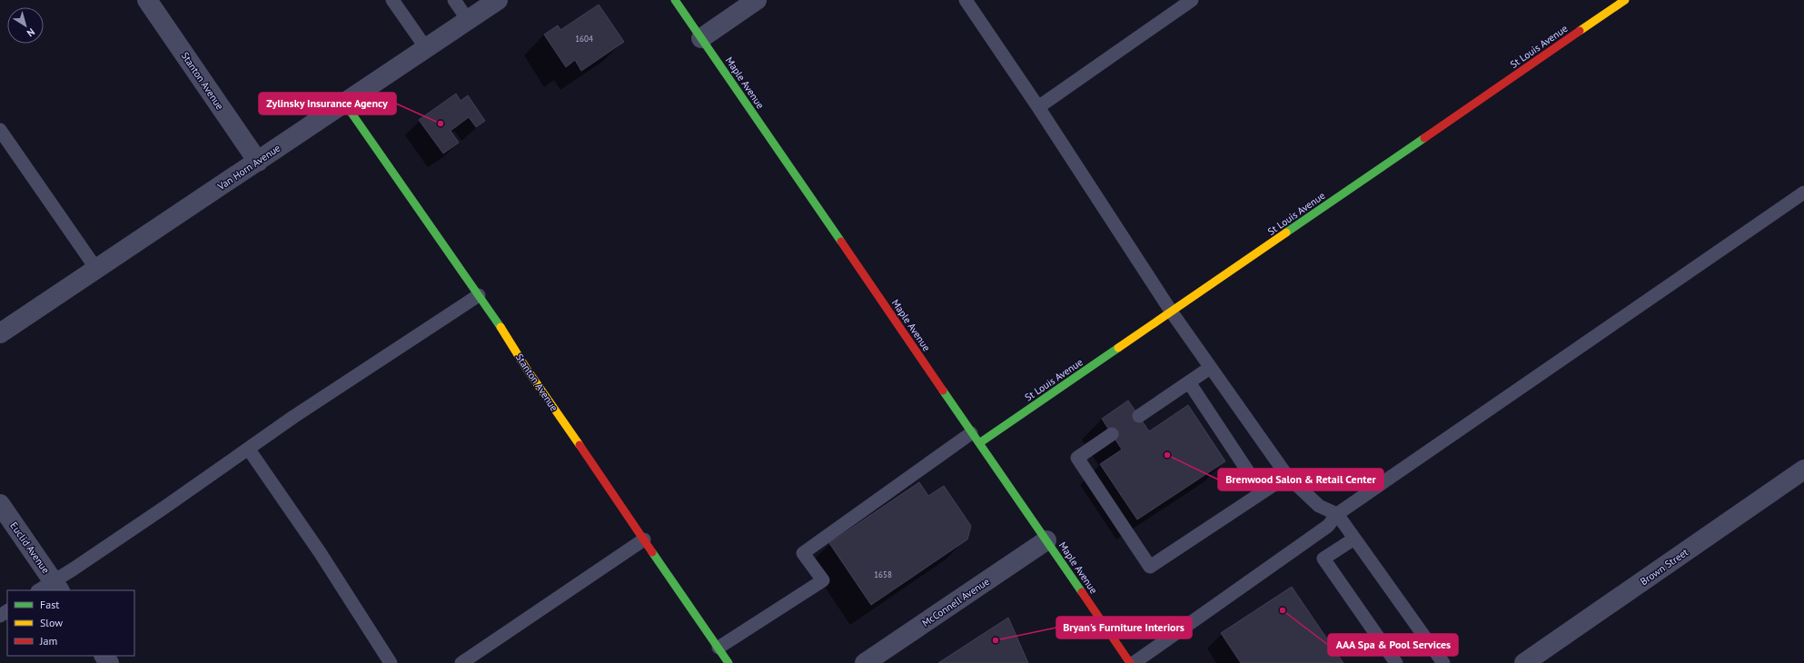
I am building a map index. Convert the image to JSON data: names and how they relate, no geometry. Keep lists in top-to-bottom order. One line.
{"streets":{"street":["St Louis Avenue","Stanton Avenue","Maple Avenue","Van Horn Avenue","Euclid Avenue","Brown Street","McConnell Avenue"]},"crossings":[["St Louis Avenue","Maple Avenue"],["Stanton Avenue","Van Horn Avenue"],["Maple Avenue","McConnell Avenue"]],"places":["Zylinsky Insurance Agency","Brenwood Salon & Retail Center","AAA Spa & Pool Services","Bryan's Furniture Interiors"],"house_numbers":["1604","1658"],"legend":["Fast","Slow","Jam"],"north":"bottom right"}
